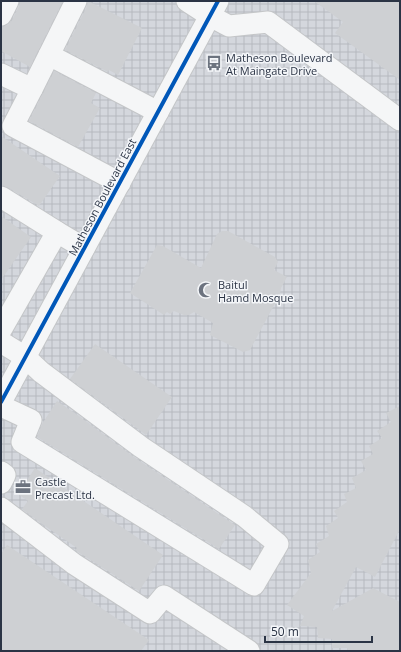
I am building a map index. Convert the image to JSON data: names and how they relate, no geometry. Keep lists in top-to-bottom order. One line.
{"streets":{"street":["Matheson Boulevard East"]},"places":{"bus stop":["Matheson Boulevard At Maingate Drive"],"mosque":["Baitul Hamd Mosque"],"office":["Castle Precast Ltd."]},"scale_bar":"50 m"}
